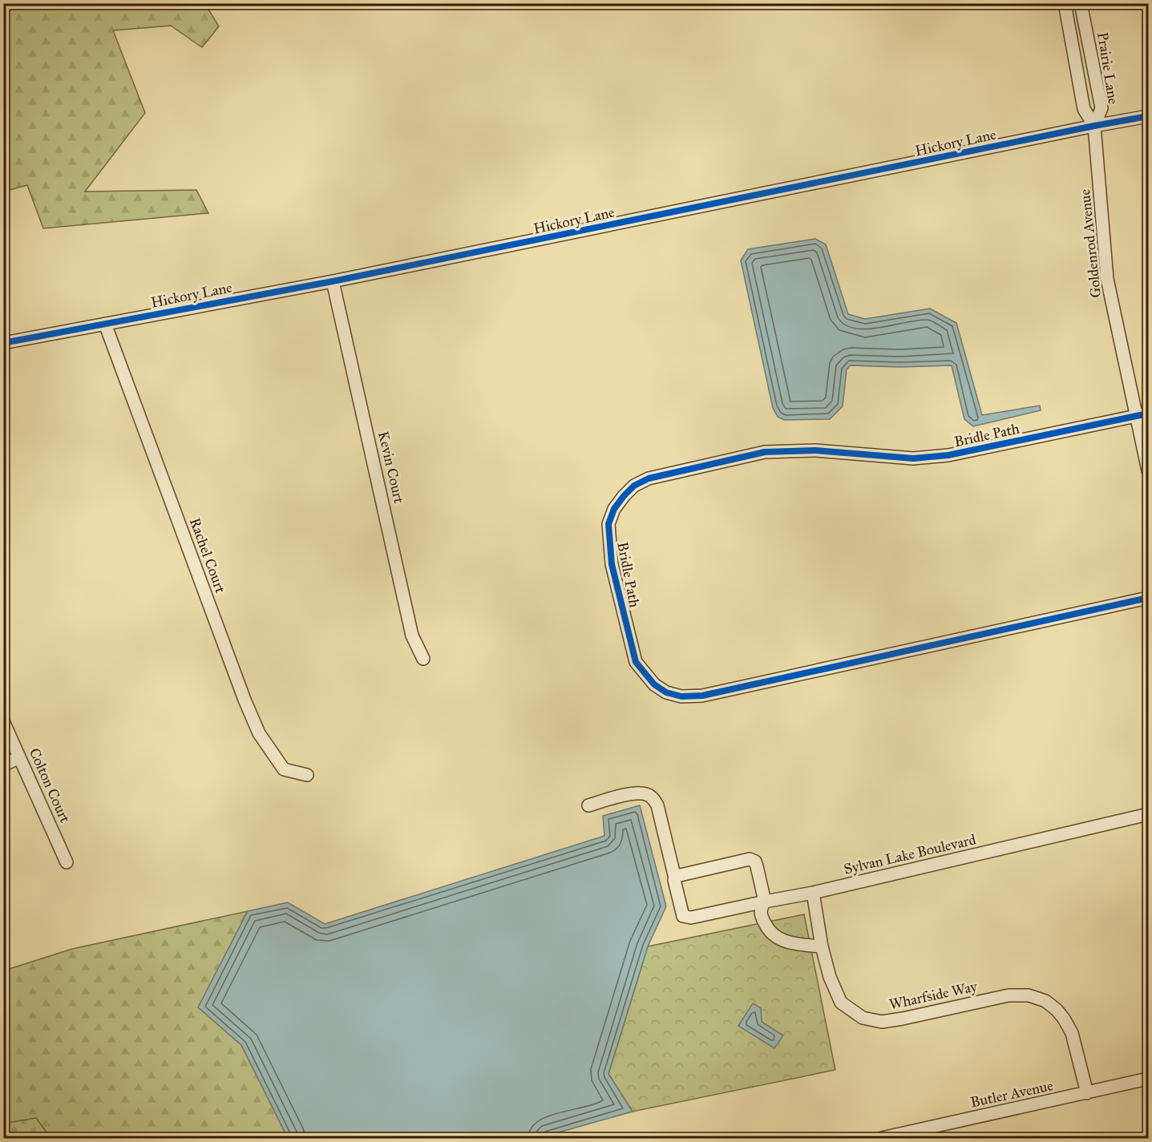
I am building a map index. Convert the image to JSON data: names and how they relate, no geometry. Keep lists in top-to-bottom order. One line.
{"streets":{"street":["Prairie Lane","Hickory Lane","Goldenrod Avenue","Bridle Path","Kevin Court","Rachel Court","Colton Court","Sylvan Lake Boulevard","Wharfside Way","Butler Avenue"]},"crossings":[["Prairie Lane","Hickory Lane"],["Prairie Lane","Goldenrod Avenue"],["Hickory Lane","Goldenrod Avenue"],["Hickory Lane","Kevin Court"],["Hickory Lane","Rachel Court"],["Goldenrod Avenue","Bridle Path"],["Sylvan Lake Boulevard","Wharfside Way"],["Wharfside Way","Butler Avenue"]]}
